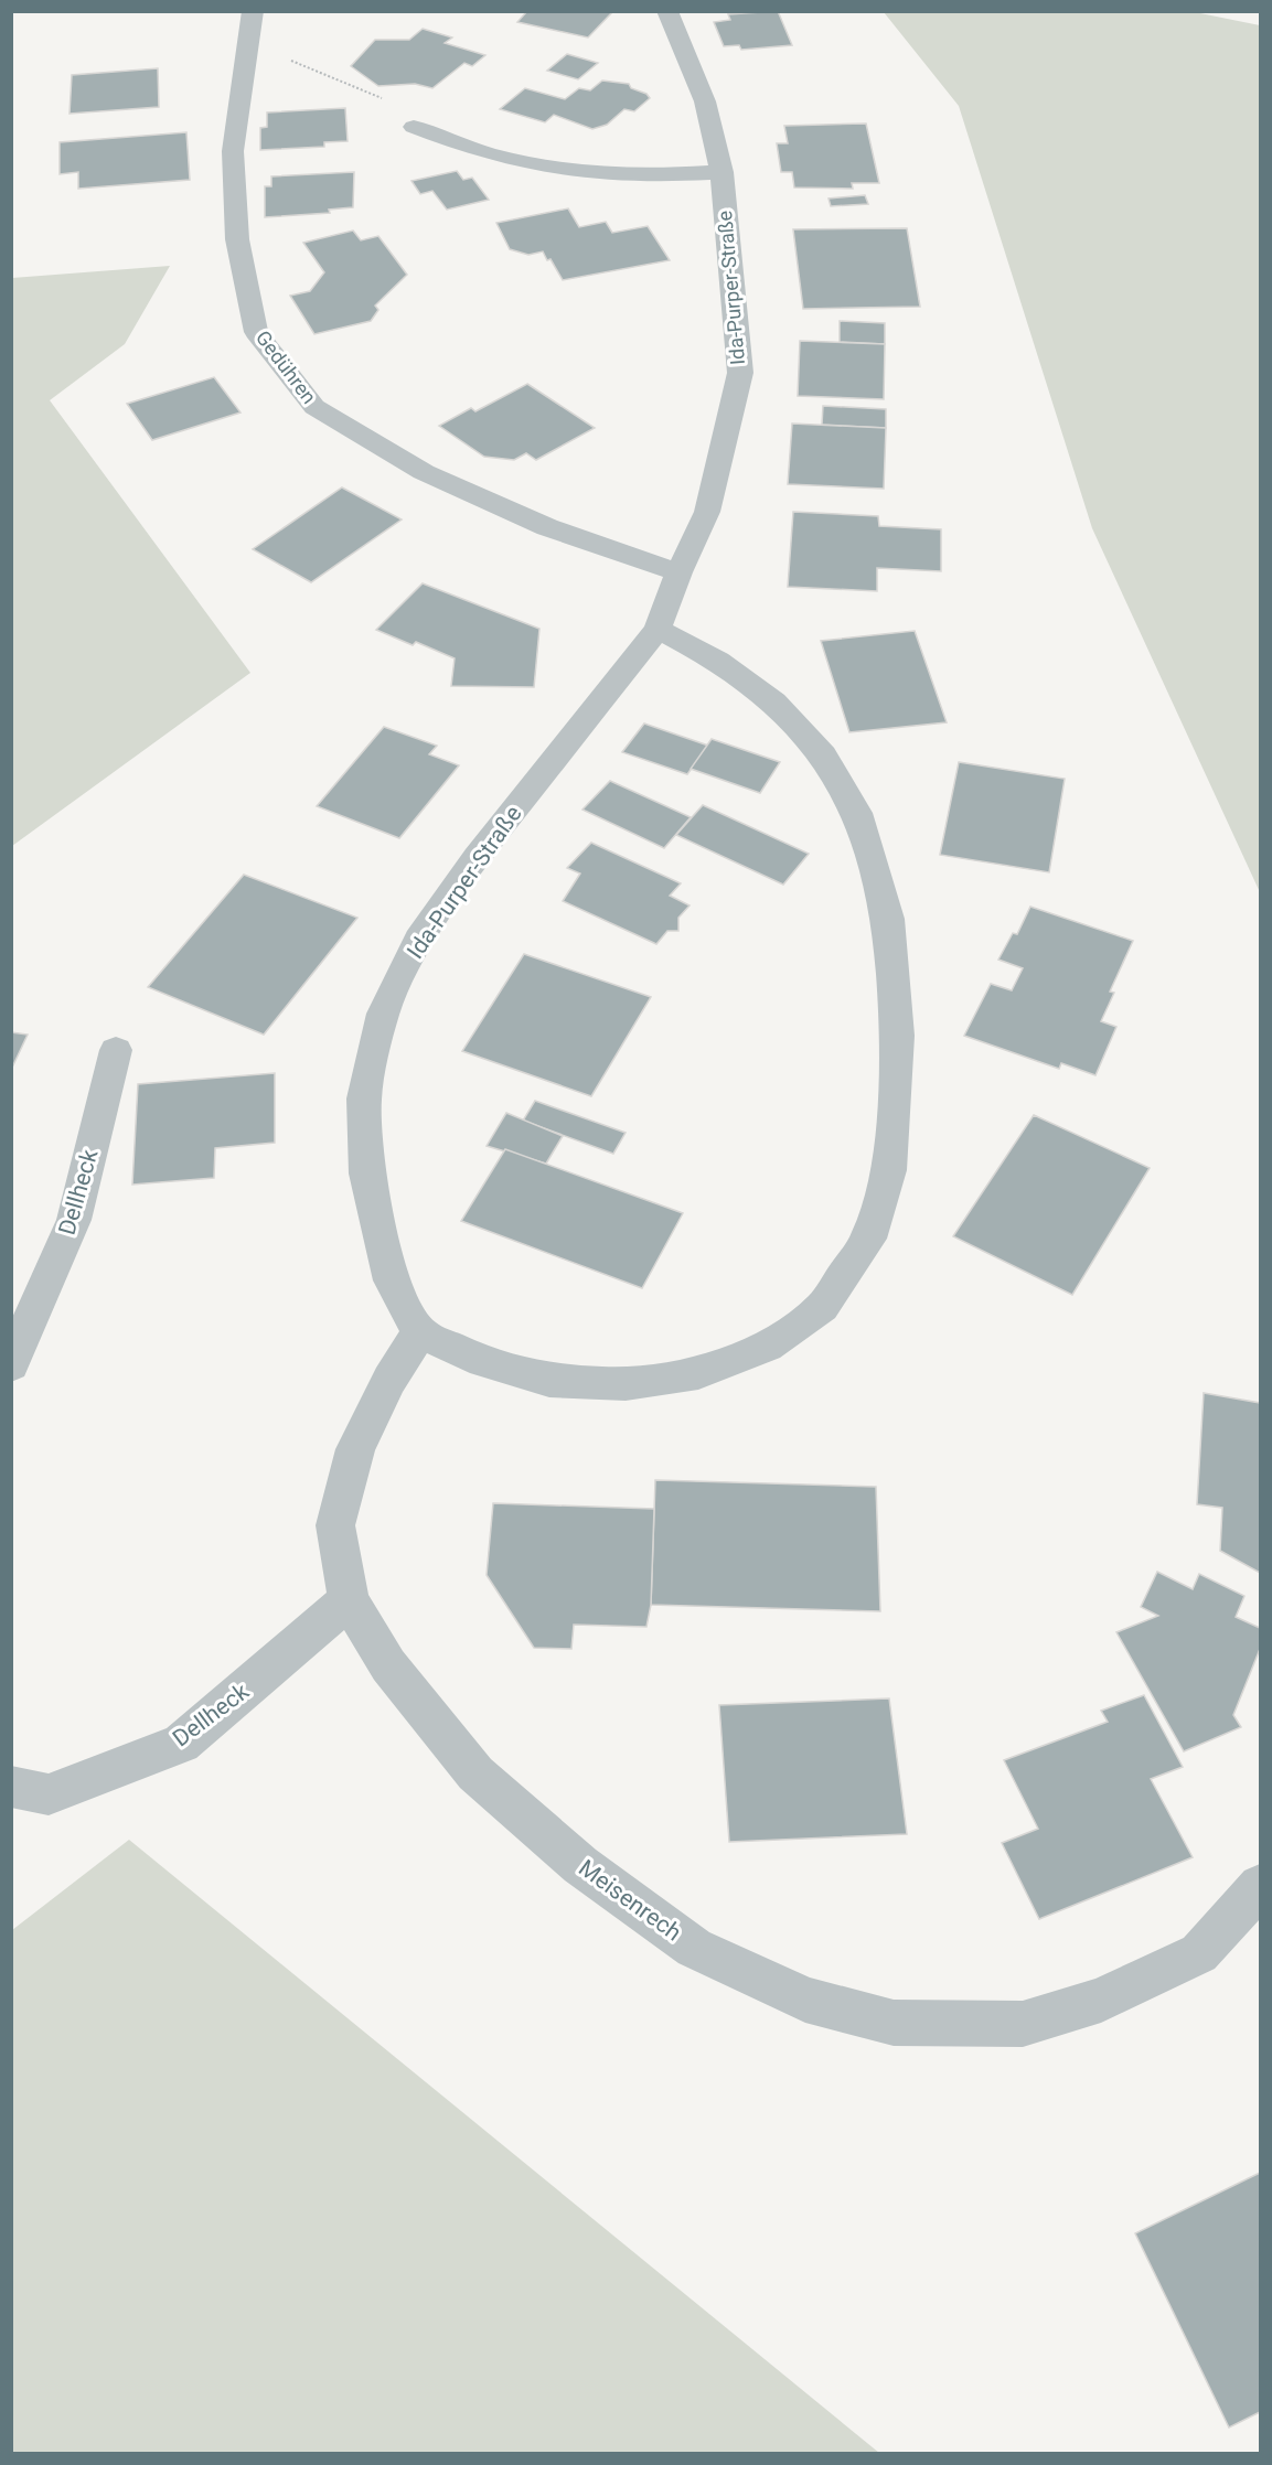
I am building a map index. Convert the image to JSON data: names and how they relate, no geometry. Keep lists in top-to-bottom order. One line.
{"streets":{"street":["Ida-Purper-Straße","Gedühren","Dellheck","Meisenrech"]},"crossings":[["Ida-Purper-Straße","Gedühren"],["Ida-Purper-Straße","Meisenrech"],["Dellheck","Meisenrech"]]}
